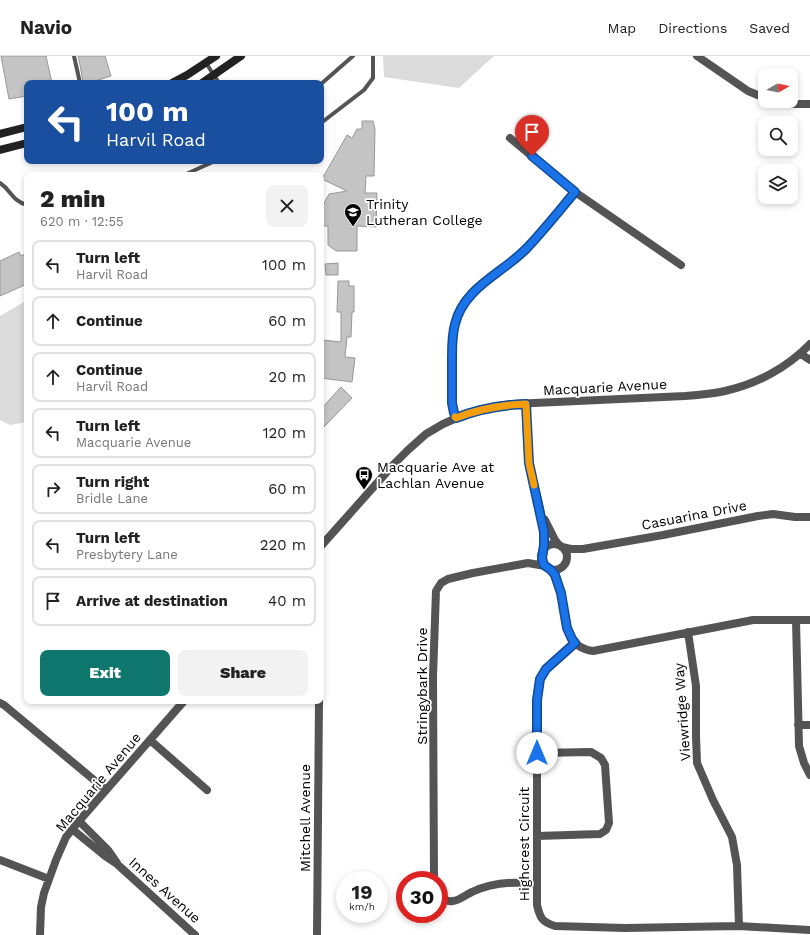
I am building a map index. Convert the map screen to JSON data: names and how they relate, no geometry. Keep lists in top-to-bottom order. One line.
{"streets":{"street":["Macquarie Avenue","Casuarina Drive","Stringybark Drive","Viewridge Way","Mitchell Avenue","Highcrest Circuit","Innes Avenue"]},"crossings":[["Macquarie Avenue","Innes Avenue"],["Casuarina Drive","Stringybark Drive"],["Viewridge Way","Highcrest Circuit"]],"places":{"school or university":["Trinity Lutheran College"],"bus stop":["Macquarie Ave at Lachlan Avenue"]},"north":"right","page":{"header":"Navio","nav":["Map","Directions","Saved"],"turn":["100 m","Harvil Road"],"heading":["2 min","620 m · 12:55"],"list":[{"name":"Turn left","note":"Harvil Road","value":"100 m"},{"name":"Continue","value":"60 m"},{"name":"Continue","note":"Harvil Road","value":"20 m"},{"name":"Turn left","note":"Macquarie Avenue","value":"120 m"},{"name":"Turn right","note":"Bridle Lane","value":"60 m"},{"name":"Turn left","note":"Presbytery Lane","value":"220 m"},{"name":"Arrive at destination","value":"40 m"}],"buttons":["Exit","Share"],"speed":"19 km/h","limit":"30"}}
